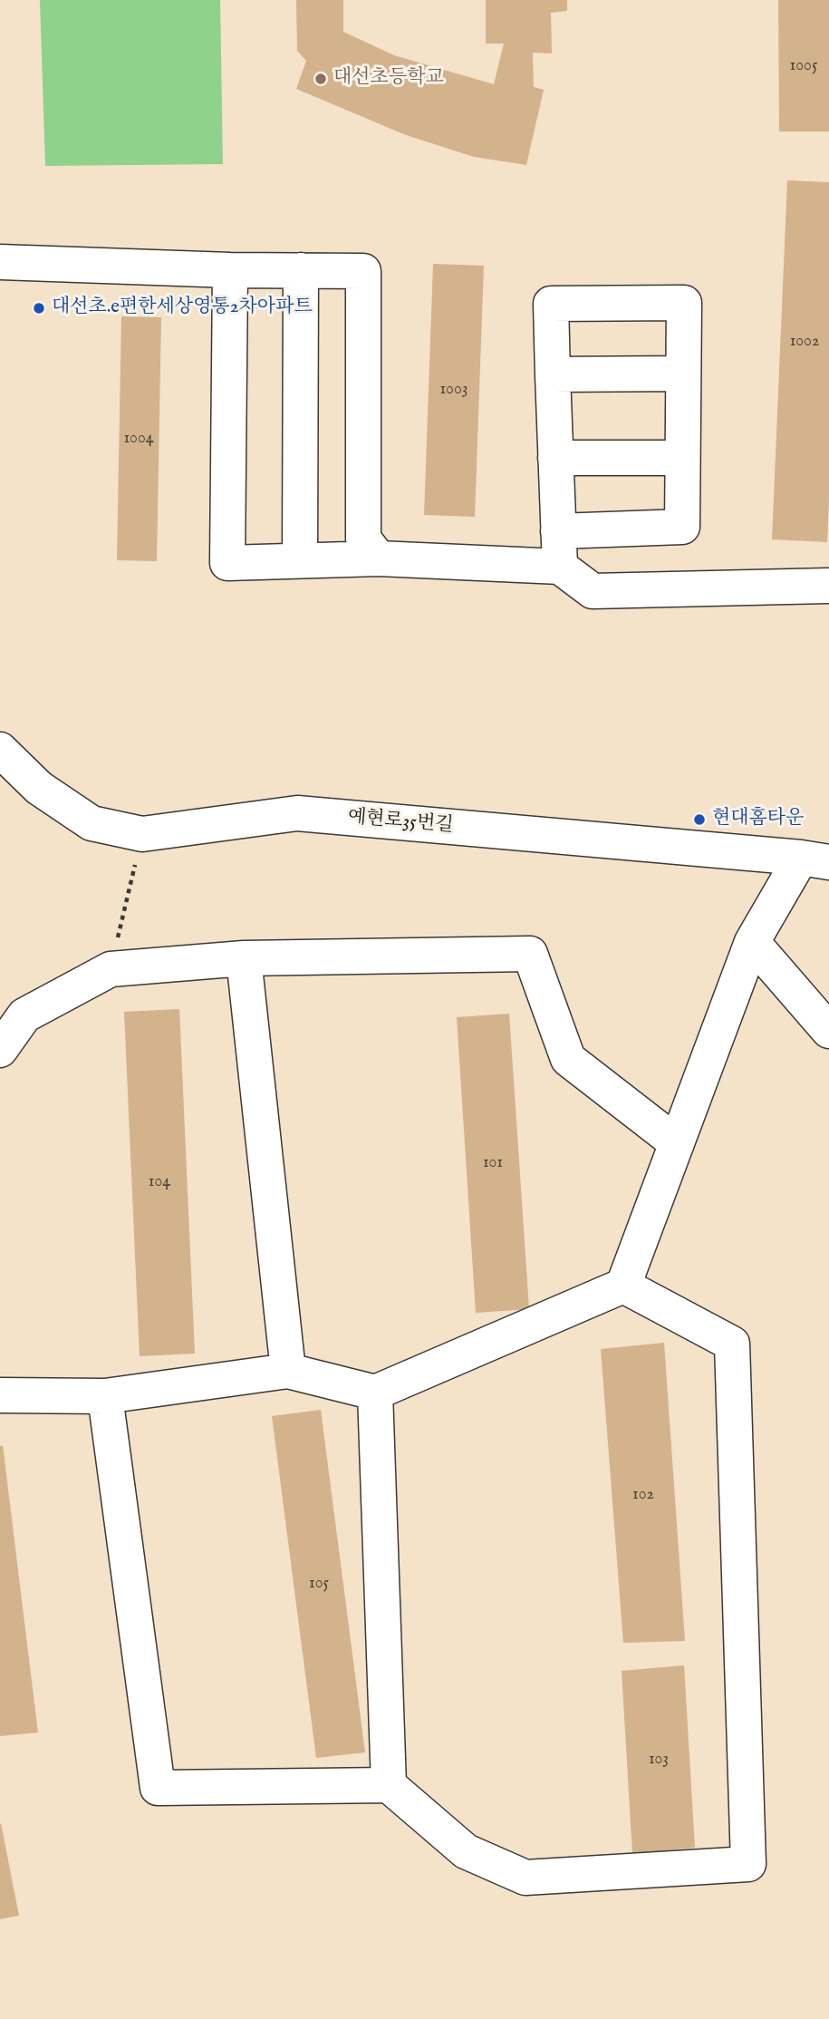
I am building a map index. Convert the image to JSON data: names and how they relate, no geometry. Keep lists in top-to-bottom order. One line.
{"streets":{"street":["예현로35번길"]},"places":["대선초등학교","대선초.e편한세상영통2차아파트","현대홈타운"],"house_numbers":["1005","1002","1003","1004","101","104","102","105","103"]}
